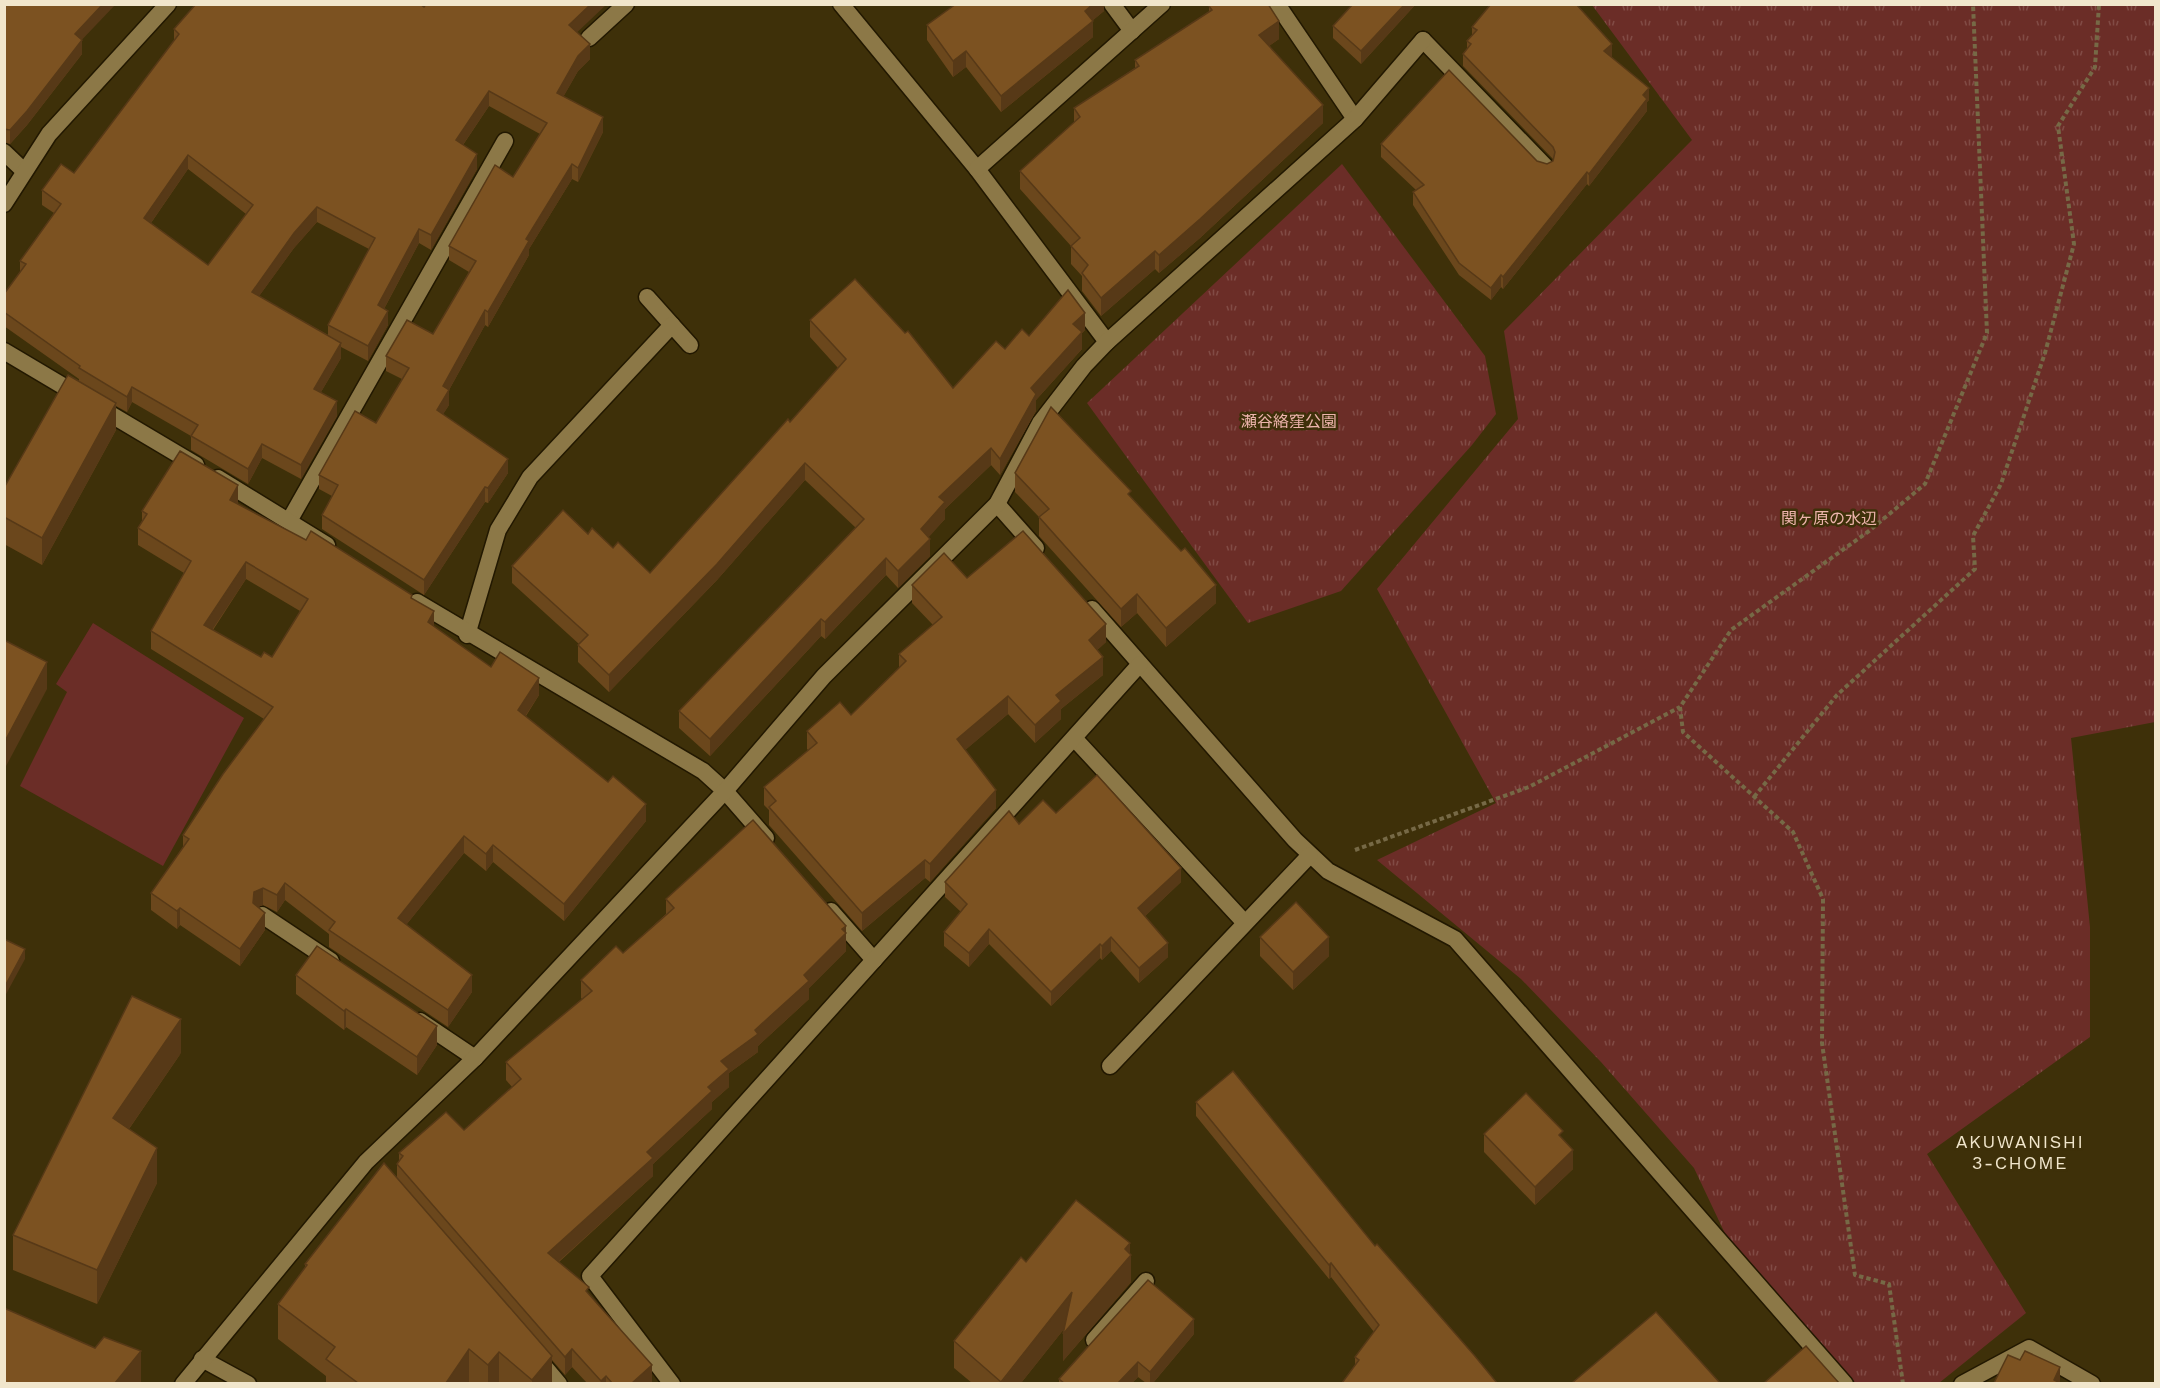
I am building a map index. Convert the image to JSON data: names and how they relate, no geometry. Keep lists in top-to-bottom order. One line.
{"districts":["AKUWANISHI 3-CHOME"],"parks":["瀬谷絡窪公園","関ヶ原の水辺"]}
